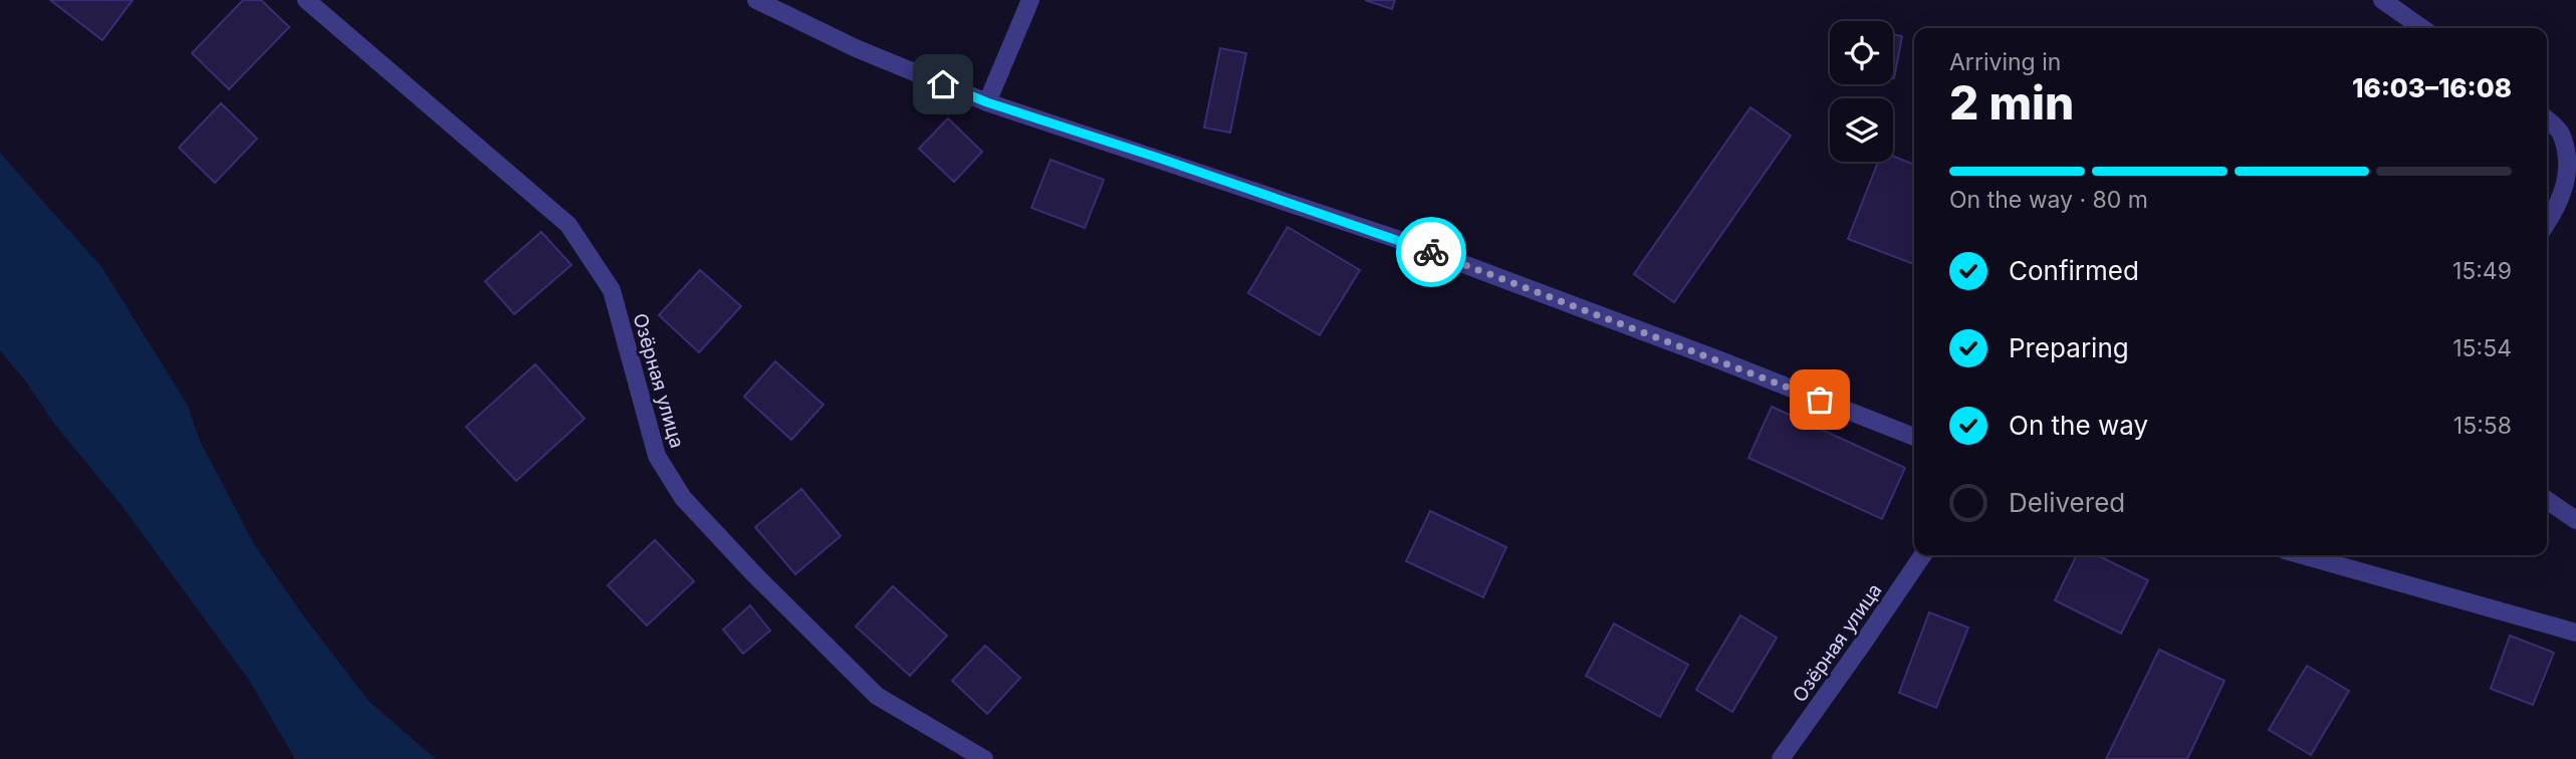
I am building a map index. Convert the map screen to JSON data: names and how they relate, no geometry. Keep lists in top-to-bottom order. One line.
{"streets":{"street":["Озёрная улица"]},"page":{"heading":["2 min","Arriving in","16:03–16:08"],"bar":"On the way · 80 m","list":[["Confirmed","15:49"],["Preparing","15:54"],["On the way","15:58"],"Delivered"]}}
